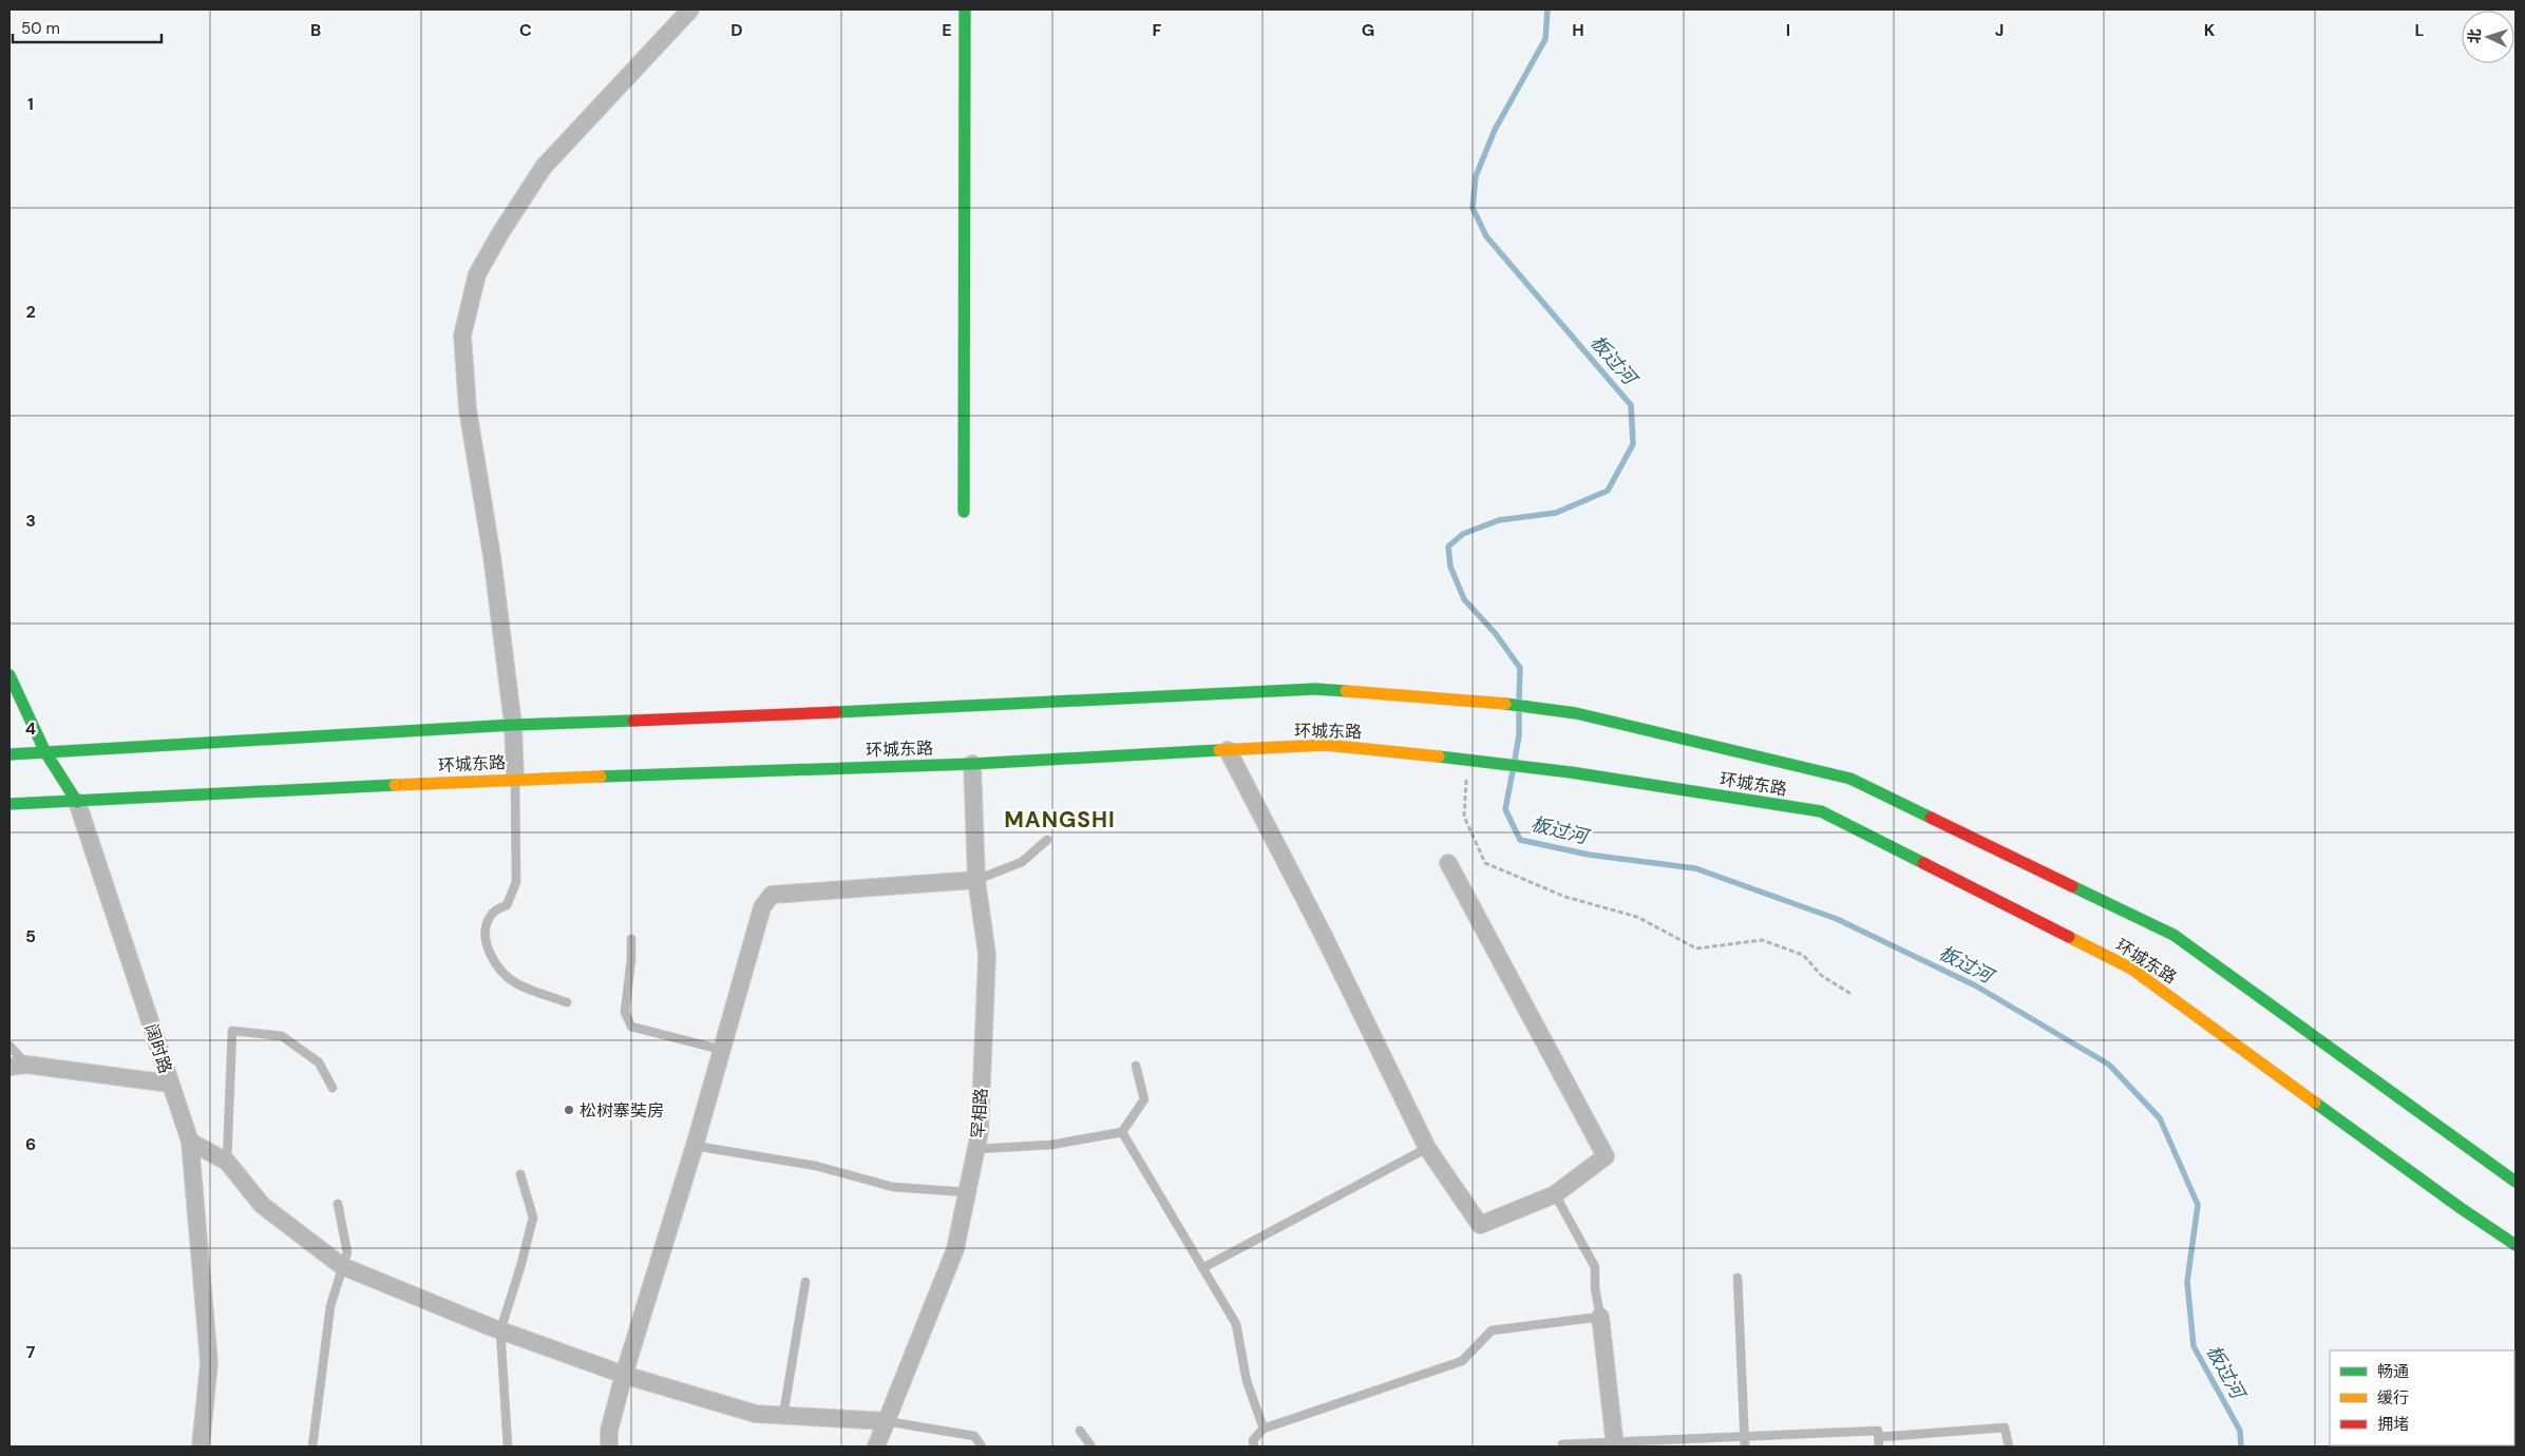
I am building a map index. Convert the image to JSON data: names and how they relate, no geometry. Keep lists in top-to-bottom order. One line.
{"streets":{"main road":["环城东路","阔时路"],"street":["罕相路"]},"crossings":[["环城东路","阔时路"],["环城东路","罕相路"]],"districts":["MANGSHI"],"water":["板过河"],"places":["松树寨奘房"],"legend":["畅通","缓行","拥堵"],"scale_bar":"50 m","north":"left","grid":{"columns":["B","C","D","E","F","G","H","I","J","K","L"],"rows":["1","2","3","4","5","6","7"]}}
